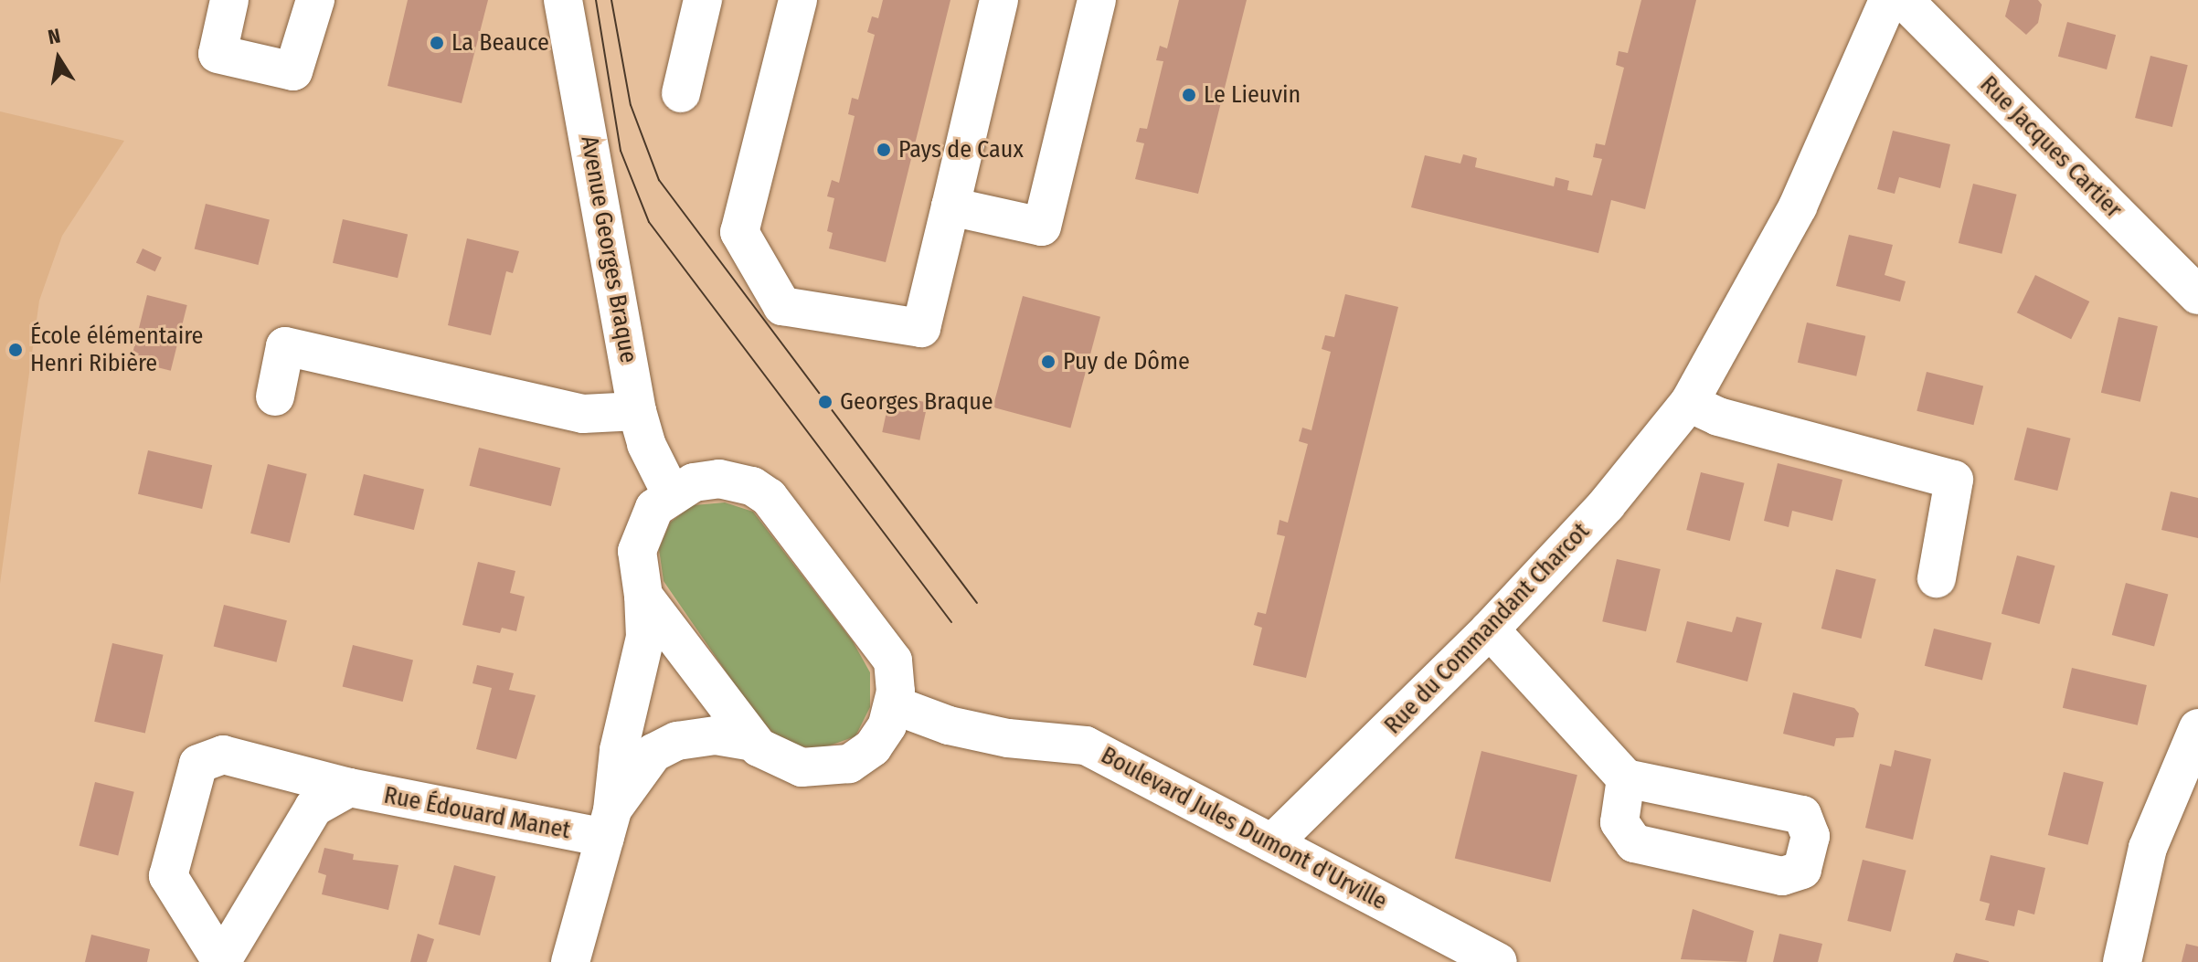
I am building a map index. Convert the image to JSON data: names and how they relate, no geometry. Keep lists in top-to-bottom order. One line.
{"streets":{"street":["Rue Jacques Cartier","Avenue Georges Braque","Rue du Commandant Charcot","Rue Édouard Manet","Boulevard Jules Dumont d'Urville"]},"crossings":[["Rue du Commandant Charcot","Boulevard Jules Dumont d'Urville"]],"places":["La Beauce","Le Lieuvin","Pays de Caux","École élémentaire Henri Ribière","Puy de Dôme","Georges Braque"],"north":"top"}
